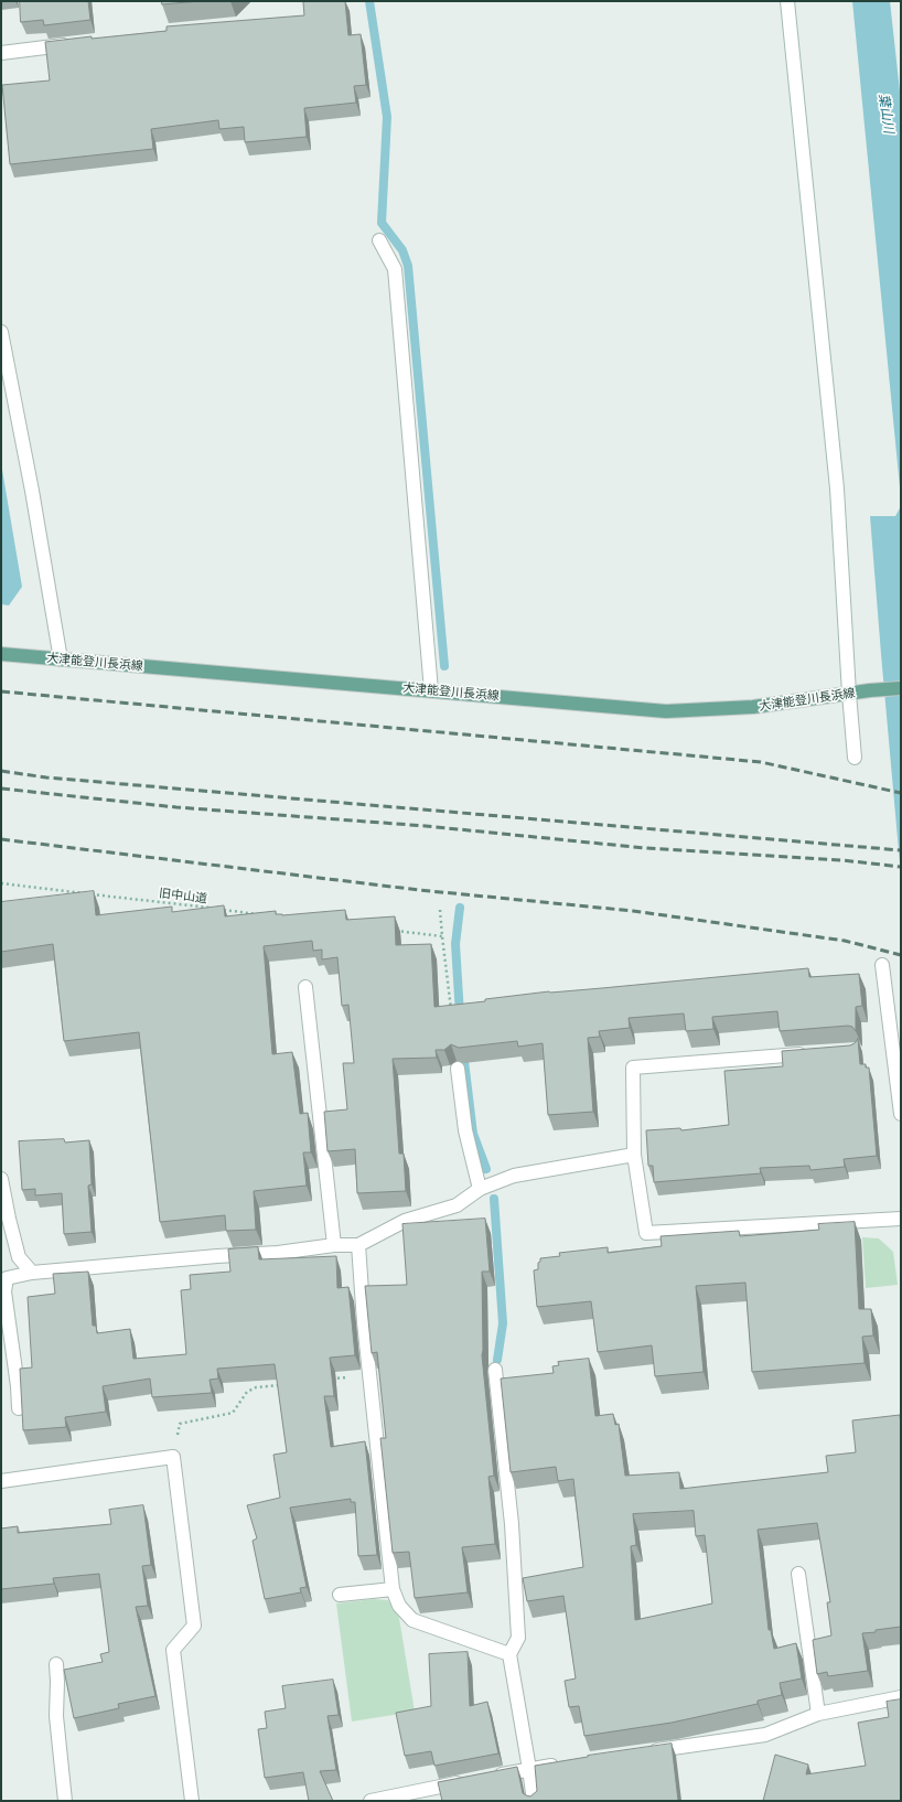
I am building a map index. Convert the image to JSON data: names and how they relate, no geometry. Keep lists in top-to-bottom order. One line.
{"streets":{"main road":["大津能登川長浜線"],"path":["旧中山道"]},"water":["葉山川"]}
